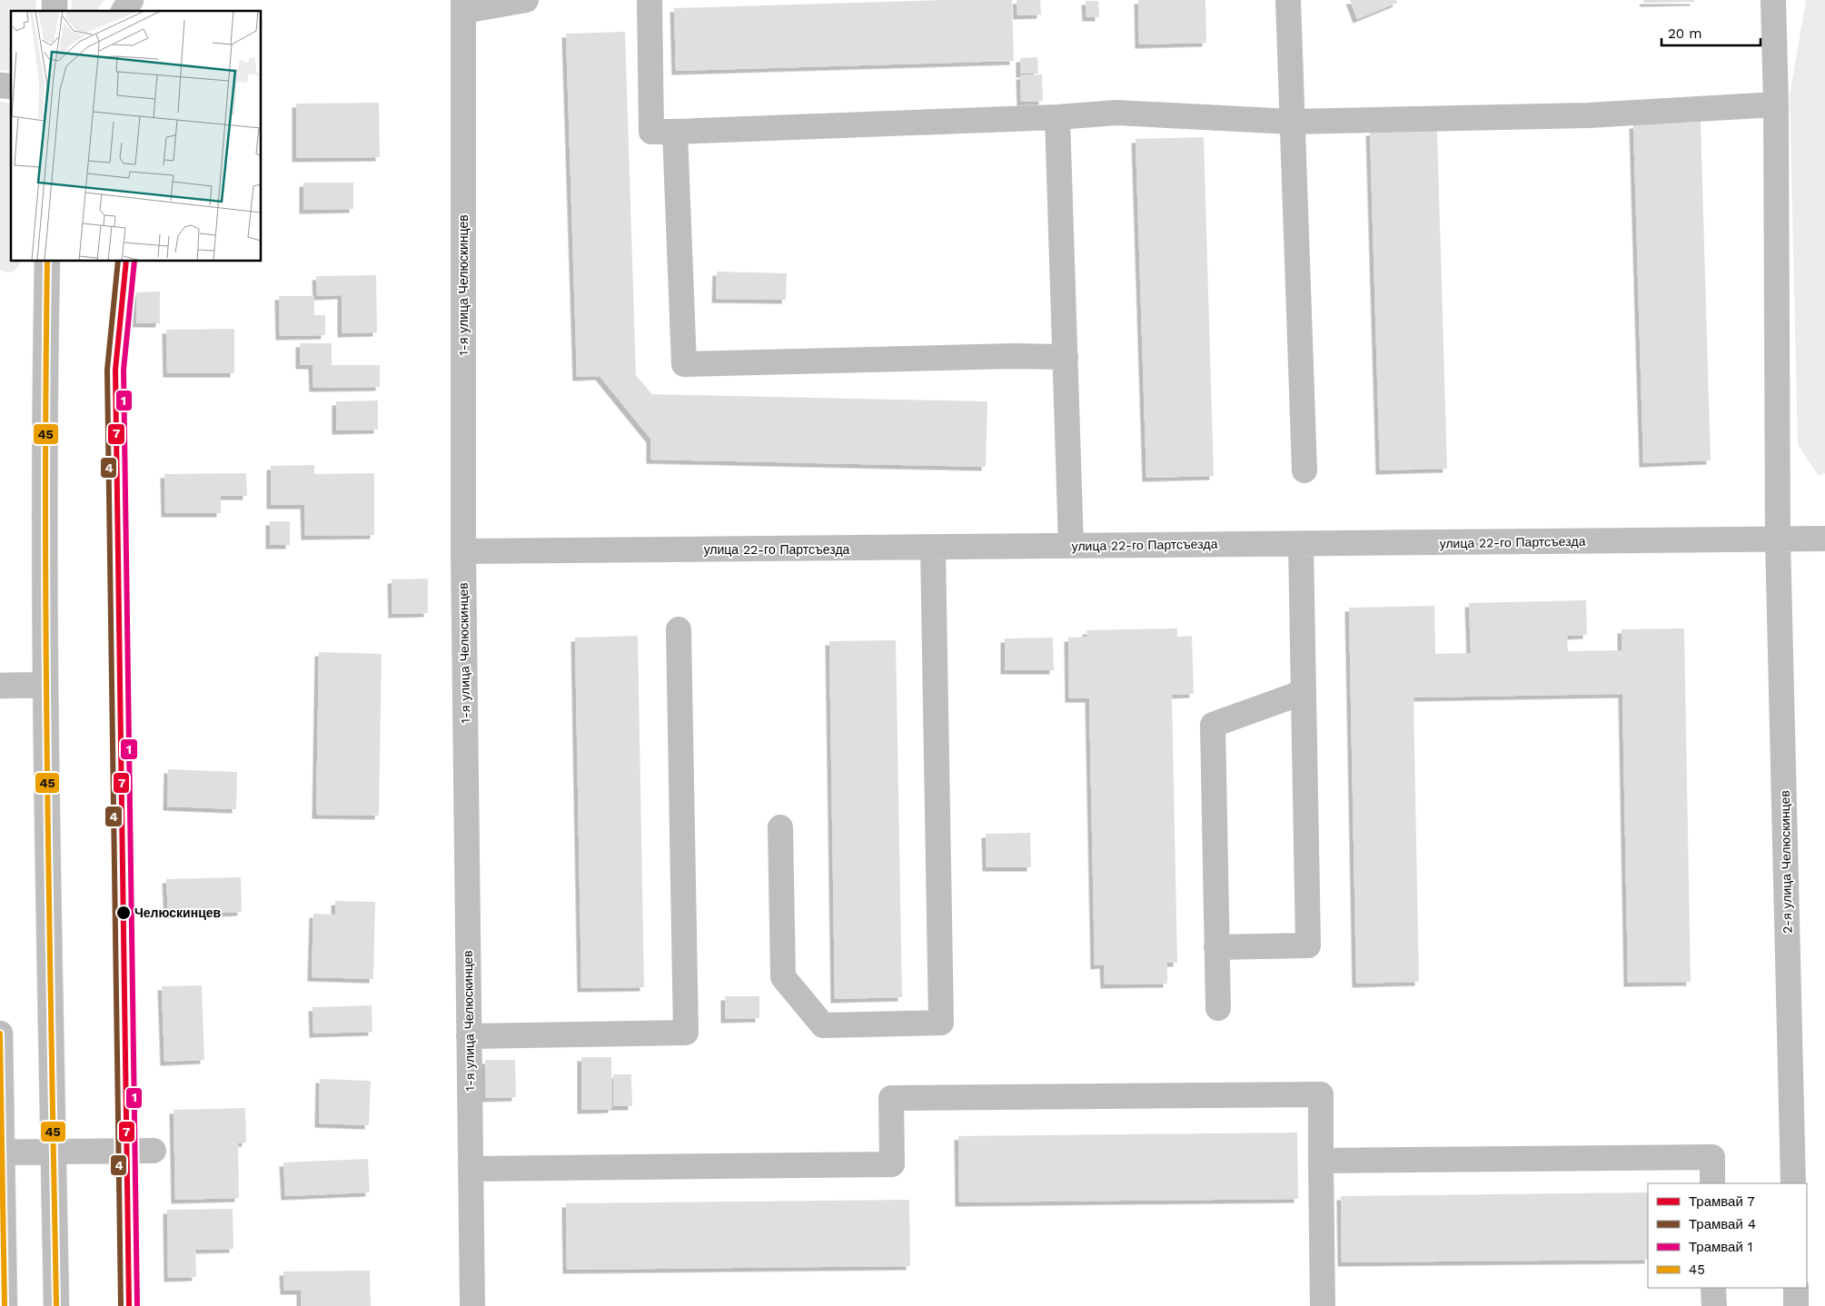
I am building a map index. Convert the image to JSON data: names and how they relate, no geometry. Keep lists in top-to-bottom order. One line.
{"streets":{"street":["1-я улица Челюскинцев","улица 22-го Партсъезда","2-я улица Челюскинцев"]},"crossings":[["1-я улица Челюскинцев","улица 22-го Партсъезда"],["улица 22-го Партсъезда","2-я улица Челюскинцев"]],"places":["Челюскинцев"],"lines":["tram line 7","tram line 4","tram line 1","transit line 45"],"legend":["Трамвай 7","Трамвай 4","Трамвай 1","45"],"scale_bar":"20 m"}
